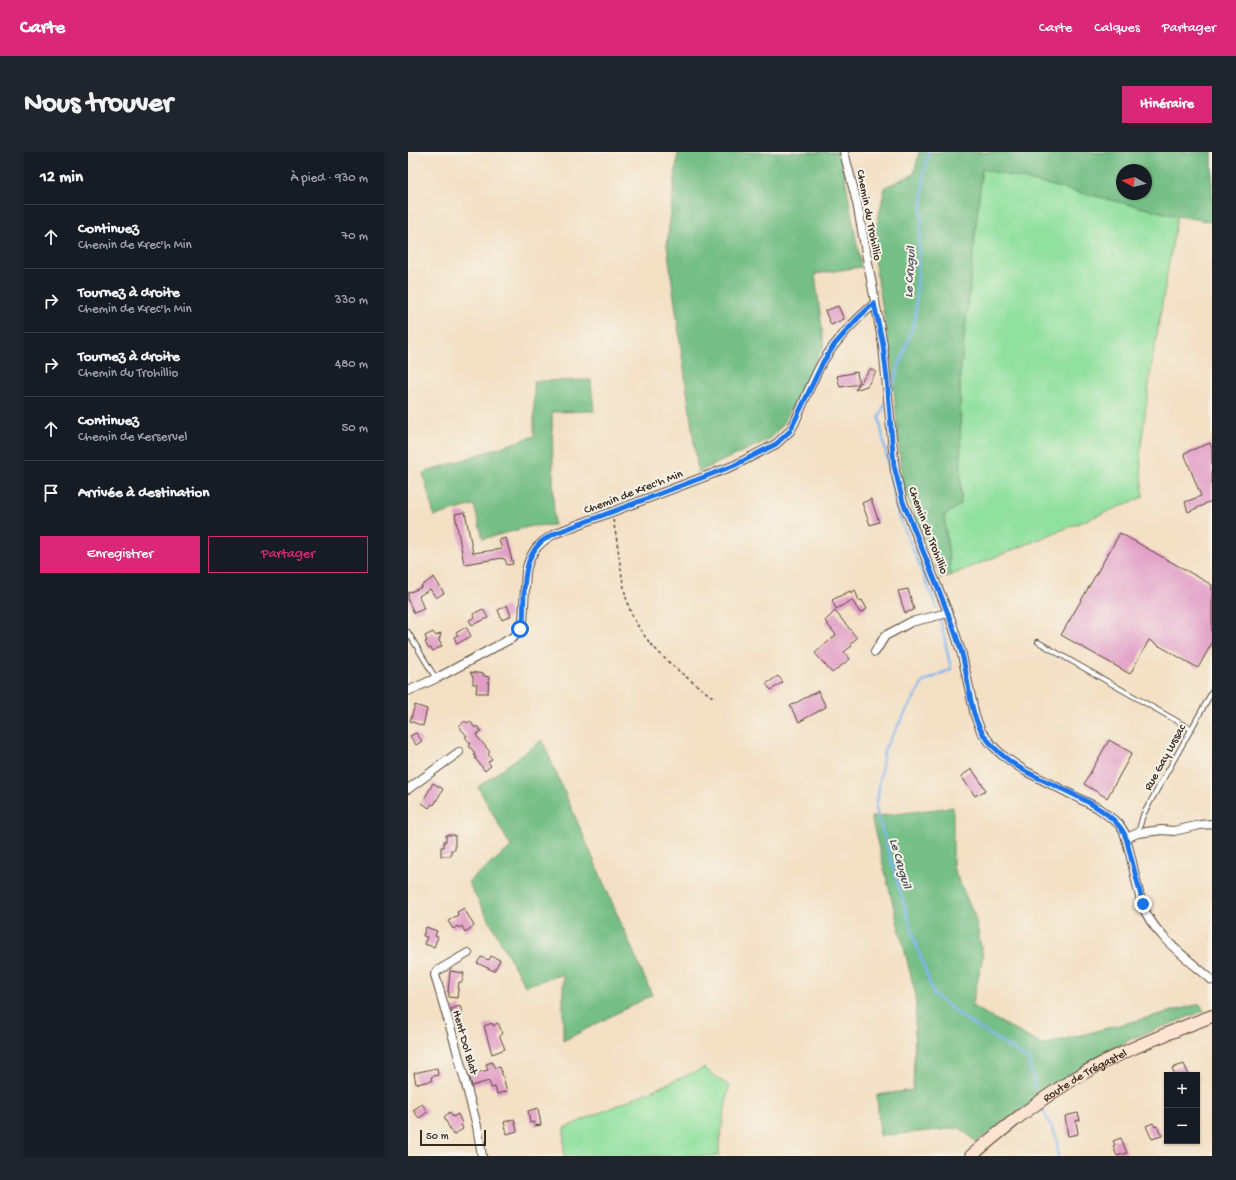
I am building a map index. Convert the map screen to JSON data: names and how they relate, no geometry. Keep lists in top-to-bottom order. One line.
{"streets":{"main road":["Route de Trégastel"],"street":["Chemin du Trohillio","Chemin de Krec'h Min","Hent Dol Blat"],"lane":["Rue Gay Lussac"]},"crossings":[["Chemin du Trohillio","Chemin de Krec'h Min"]],"water":["Le Cruguil"],"scale_bar":"50 m","north":"left","page":{"header":"Carte","nav":["Carte","Calques","Partager"],"buttons":["Itinéraire",["Enregistrer","Partager"]],"title":"Nous trouver","heading":["12 min","À pied · 930 m"],"list":[["Continuez","Chemin de Krec'h Min","70 m"],["Tournez à droite","Chemin de Krec'h Min","330 m"],["Tournez à droite","Chemin du Trohillio","480 m"],["Continuez","Chemin de Kerservel","50 m"],"Arrivée à destination"],"map_buttons":["+","−"],"scale":"50 m"}}
